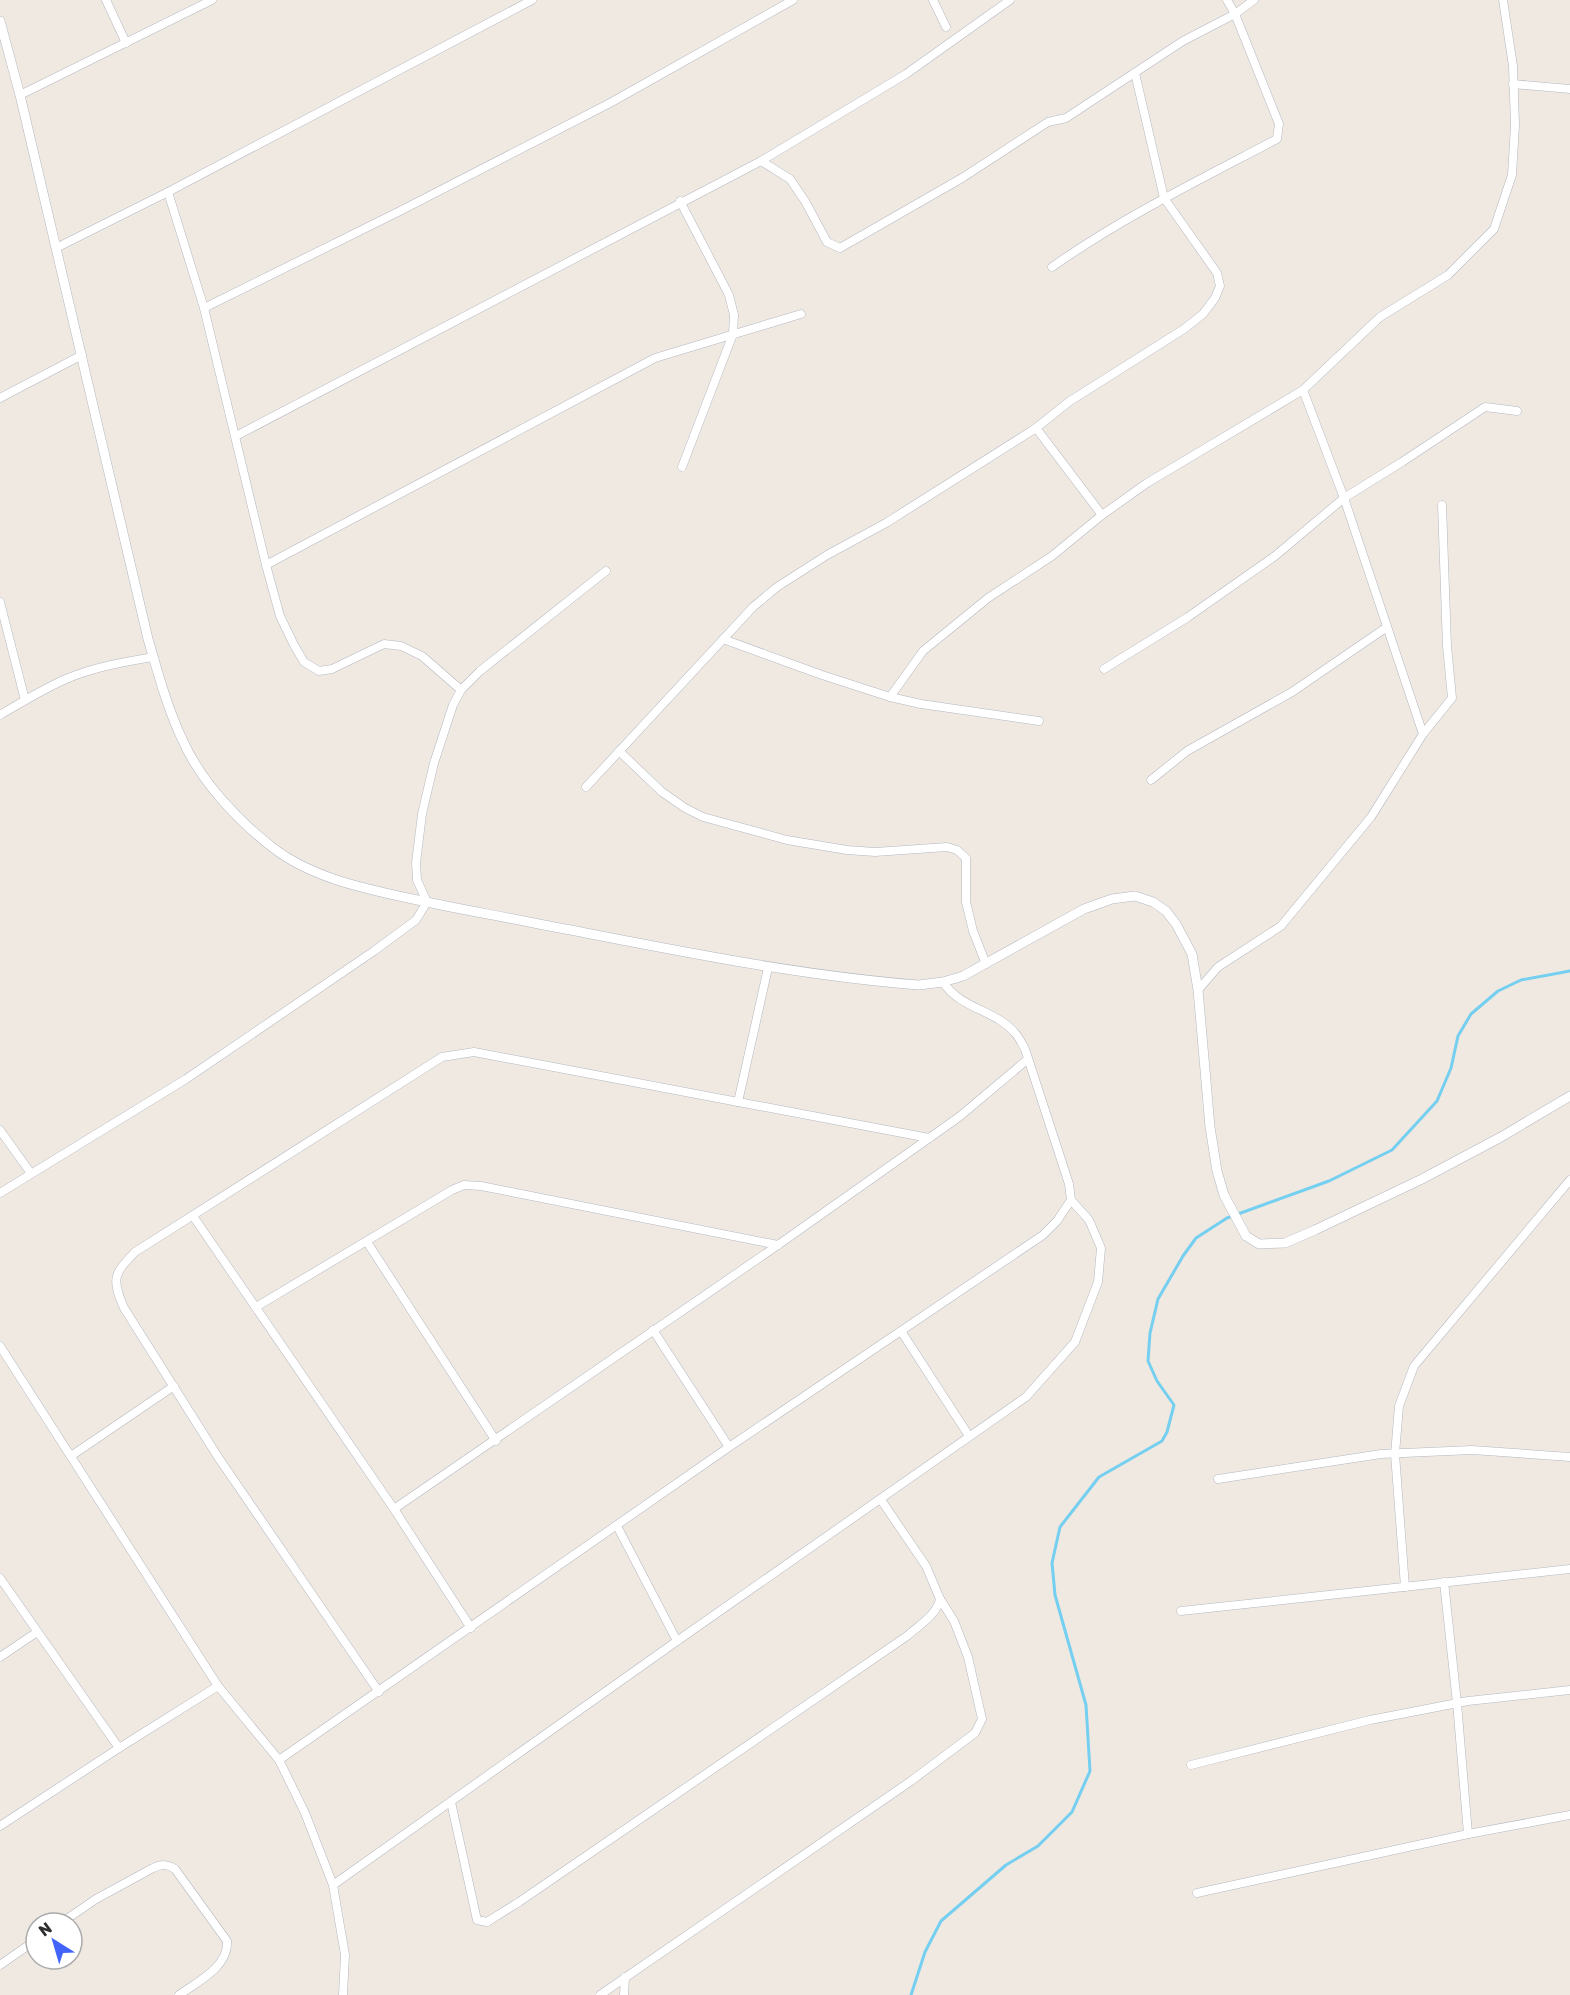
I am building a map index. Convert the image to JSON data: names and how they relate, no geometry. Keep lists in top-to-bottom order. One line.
{"north":"top left"}
